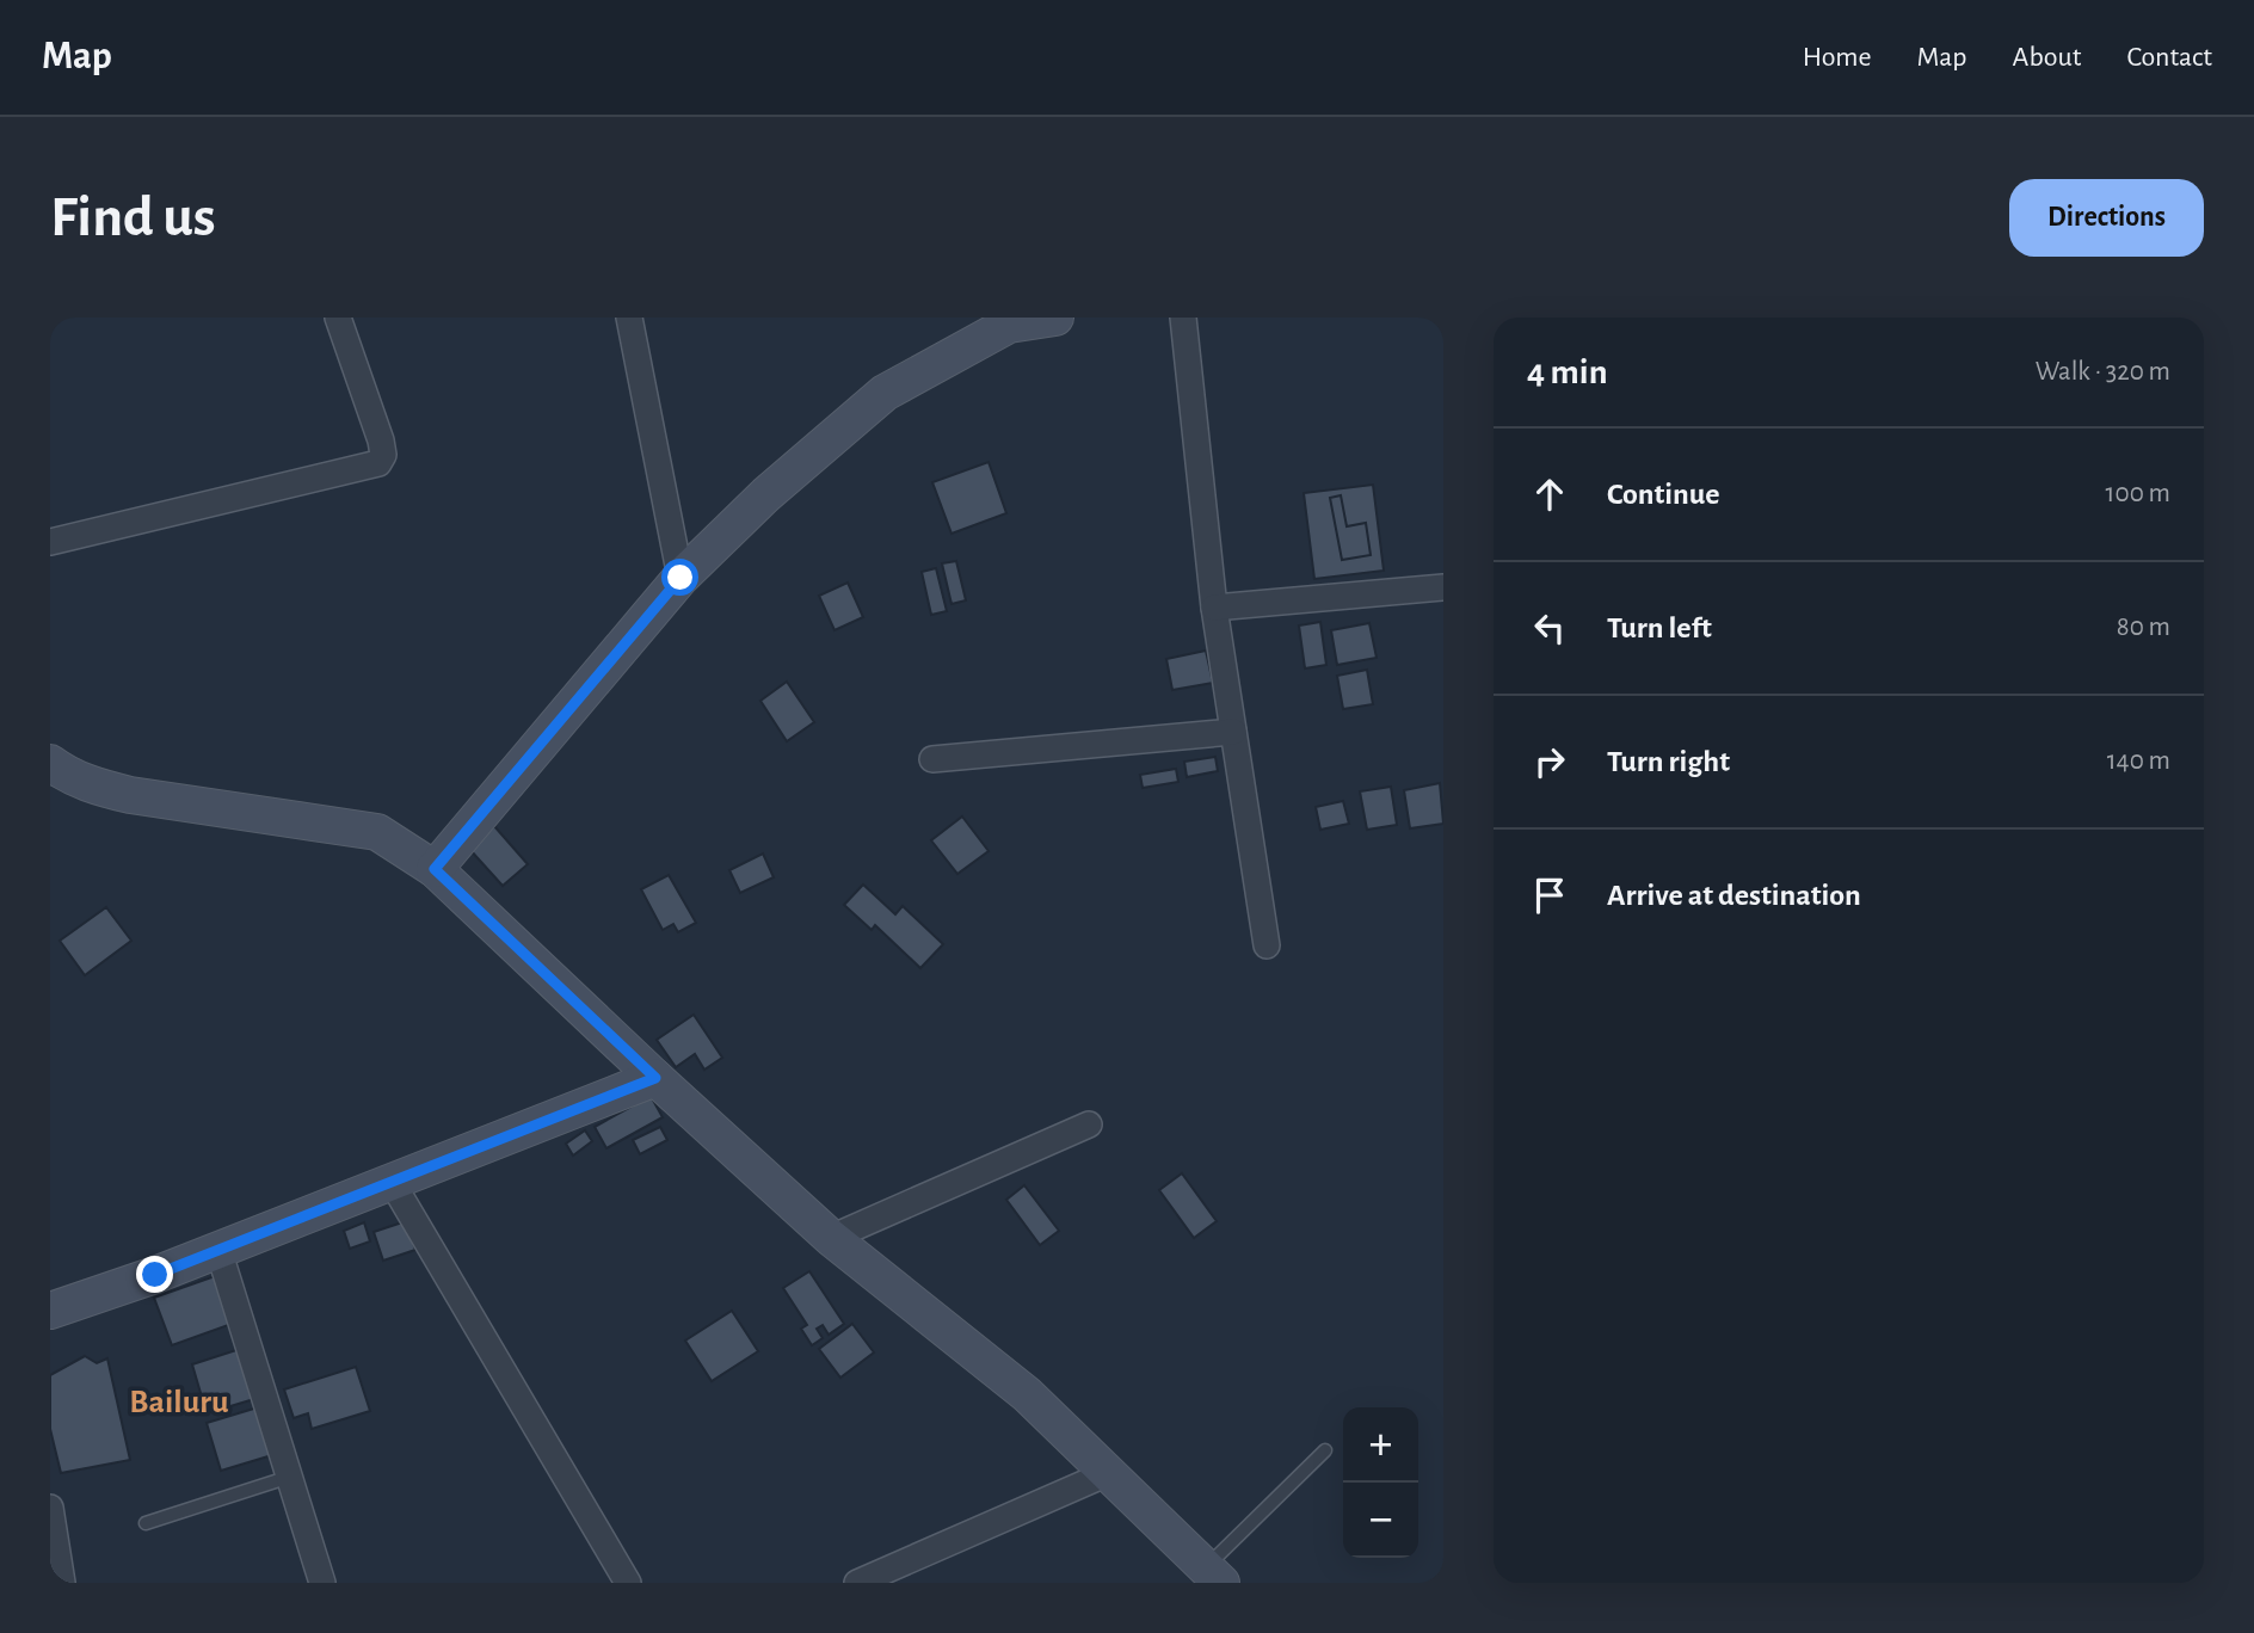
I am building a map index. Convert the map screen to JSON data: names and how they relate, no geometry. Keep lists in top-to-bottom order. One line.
{"districts":["Bailuru"],"page":{"header":"Map","nav":["Home","Map","About","Contact"],"buttons":"Directions","title":"Find us","heading":["4 min","Walk · 320 m"],"list":[["Continue","100 m"],["Turn left","80 m"],["Turn right","140 m"],"Arrive at destination"],"map_buttons":["+","−"]}}
